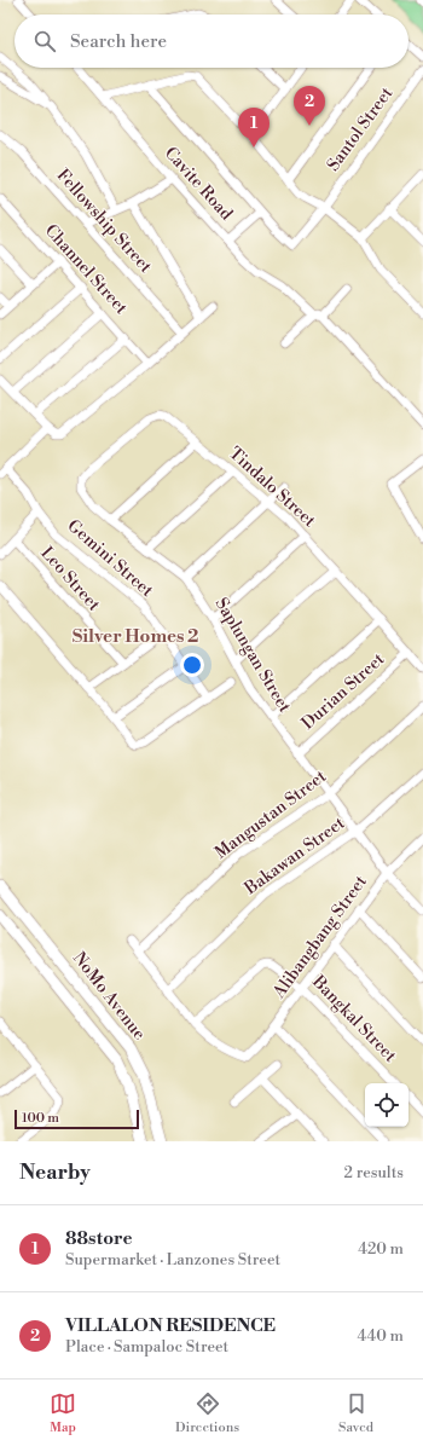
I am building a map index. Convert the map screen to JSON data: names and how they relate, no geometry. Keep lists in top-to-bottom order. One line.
{"streets":{"main road":["NoMo Avenue"],"street":["Santol Street","Cavite Road","Fellowship Street","Channel Street","Tindalo Street","Gemini Street","Leo Street","Saplungan Street","Durian Street","Mangustan Street","Bakawan Street","Alibangbang Street","Bangkal Street"]},"crossings":[["Tindalo Street","Saplungan Street"],["Tindalo Street","Durian Street"],["Saplungan Street","Durian Street"],["Saplungan Street","Mangustan Street"],["Saplungan Street","Bakawan Street"],["Saplungan Street","Alibangbang Street"],["Alibangbang Street","Bangkal Street"]],"districts":["Silver Homes 2"],"scale_bar":"100 m","page":{"search":"Search here","pins":["2","1"],"scale":"100 m","heading":["Nearby","2 results"],"list":[{"mark":"1","name":"88store","note":"Supermarket · Lanzones Street","value":"420 m"},{"mark":"2","name":"VILLALON RESIDENCE","note":"Place · Sampaloc Street","value":"440 m"}],"nav":["Map","Directions","Saved"]}}
